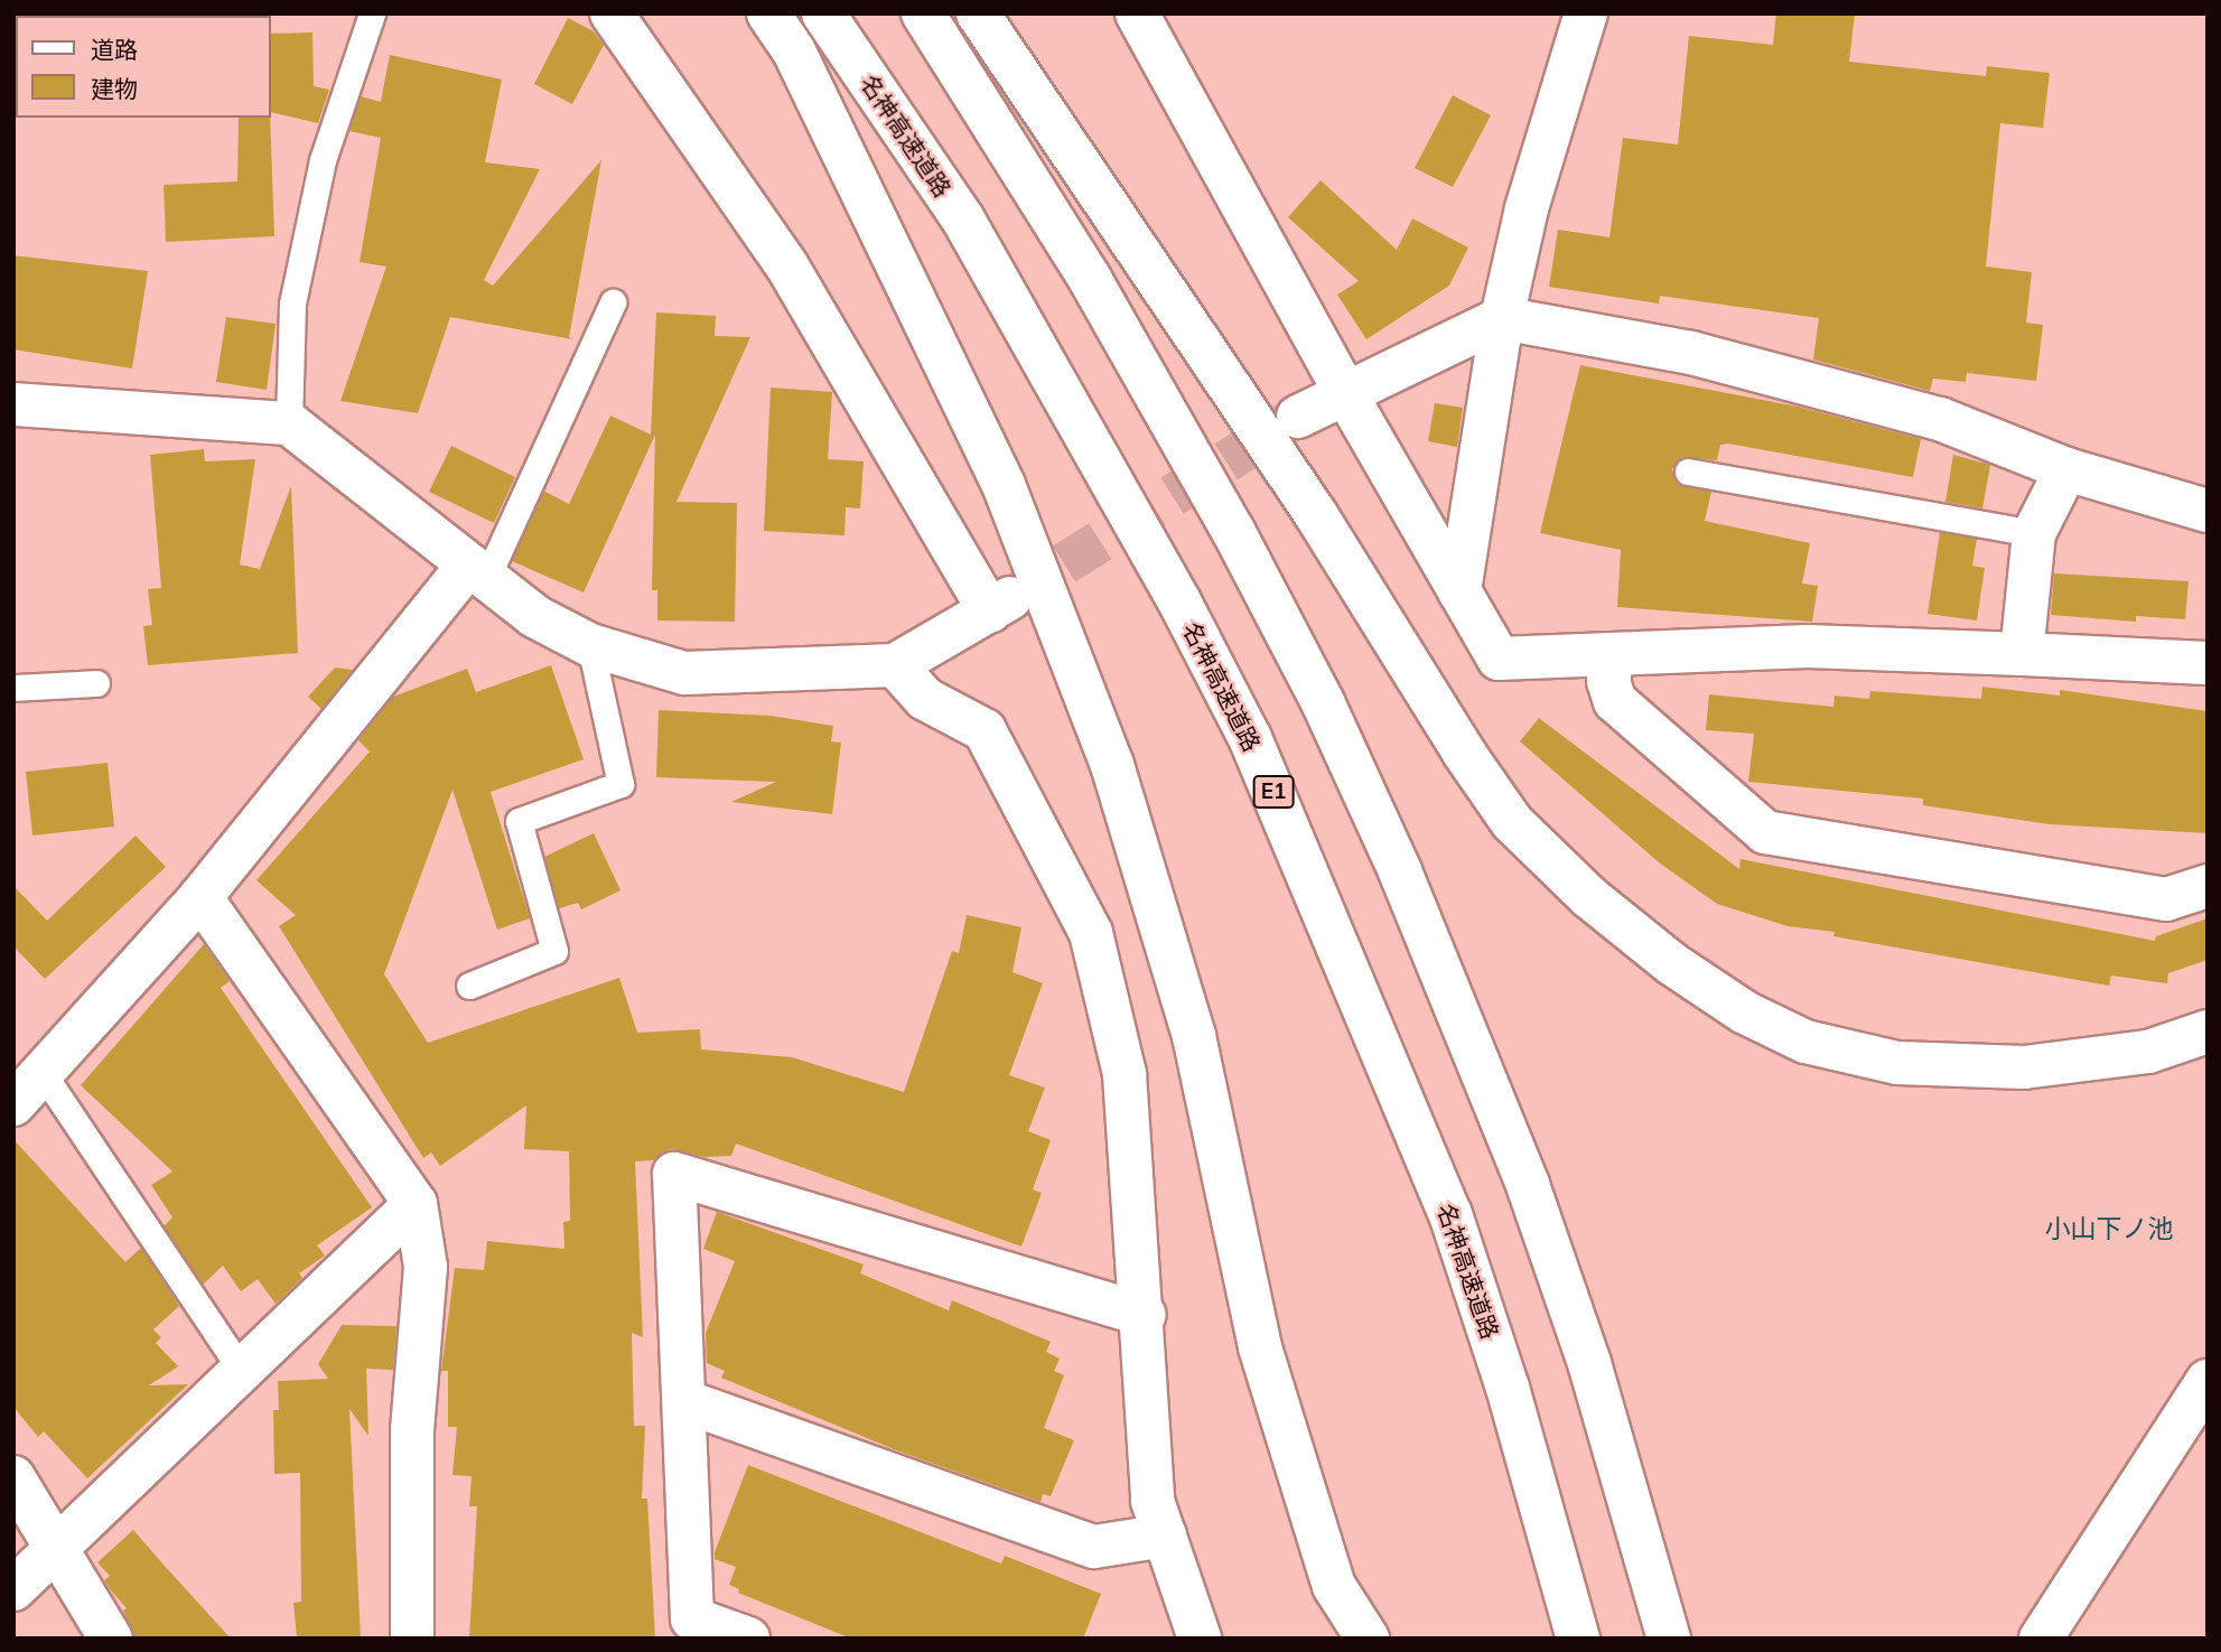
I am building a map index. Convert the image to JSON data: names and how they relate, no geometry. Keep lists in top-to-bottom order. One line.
{"streets":{"main road":["名神高速道路","E1"]},"districts":["小山下ノ池"],"legend":["道路","建物"]}
